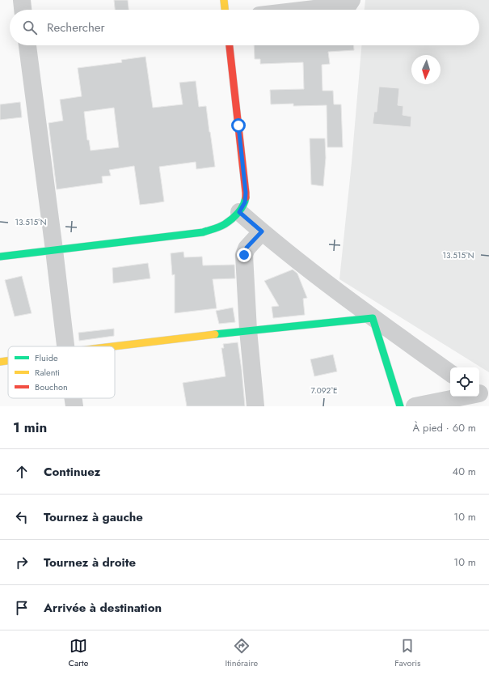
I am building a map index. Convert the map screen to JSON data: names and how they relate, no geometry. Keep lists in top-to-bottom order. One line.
{"legend":["Fluide","Ralenti","Bouchon"],"north":"bottom","page":{"search":"Rechercher","heading":["1 min","À pied · 60 m"],"list":[["Continuez","40 m"],["Tournez à gauche","10 m"],["Tournez à droite","10 m"],"Arrivée à destination"],"nav":["Carte","Itinéraire","Favoris"]},"coordinates":["13.515°N","7.092°E"]}
